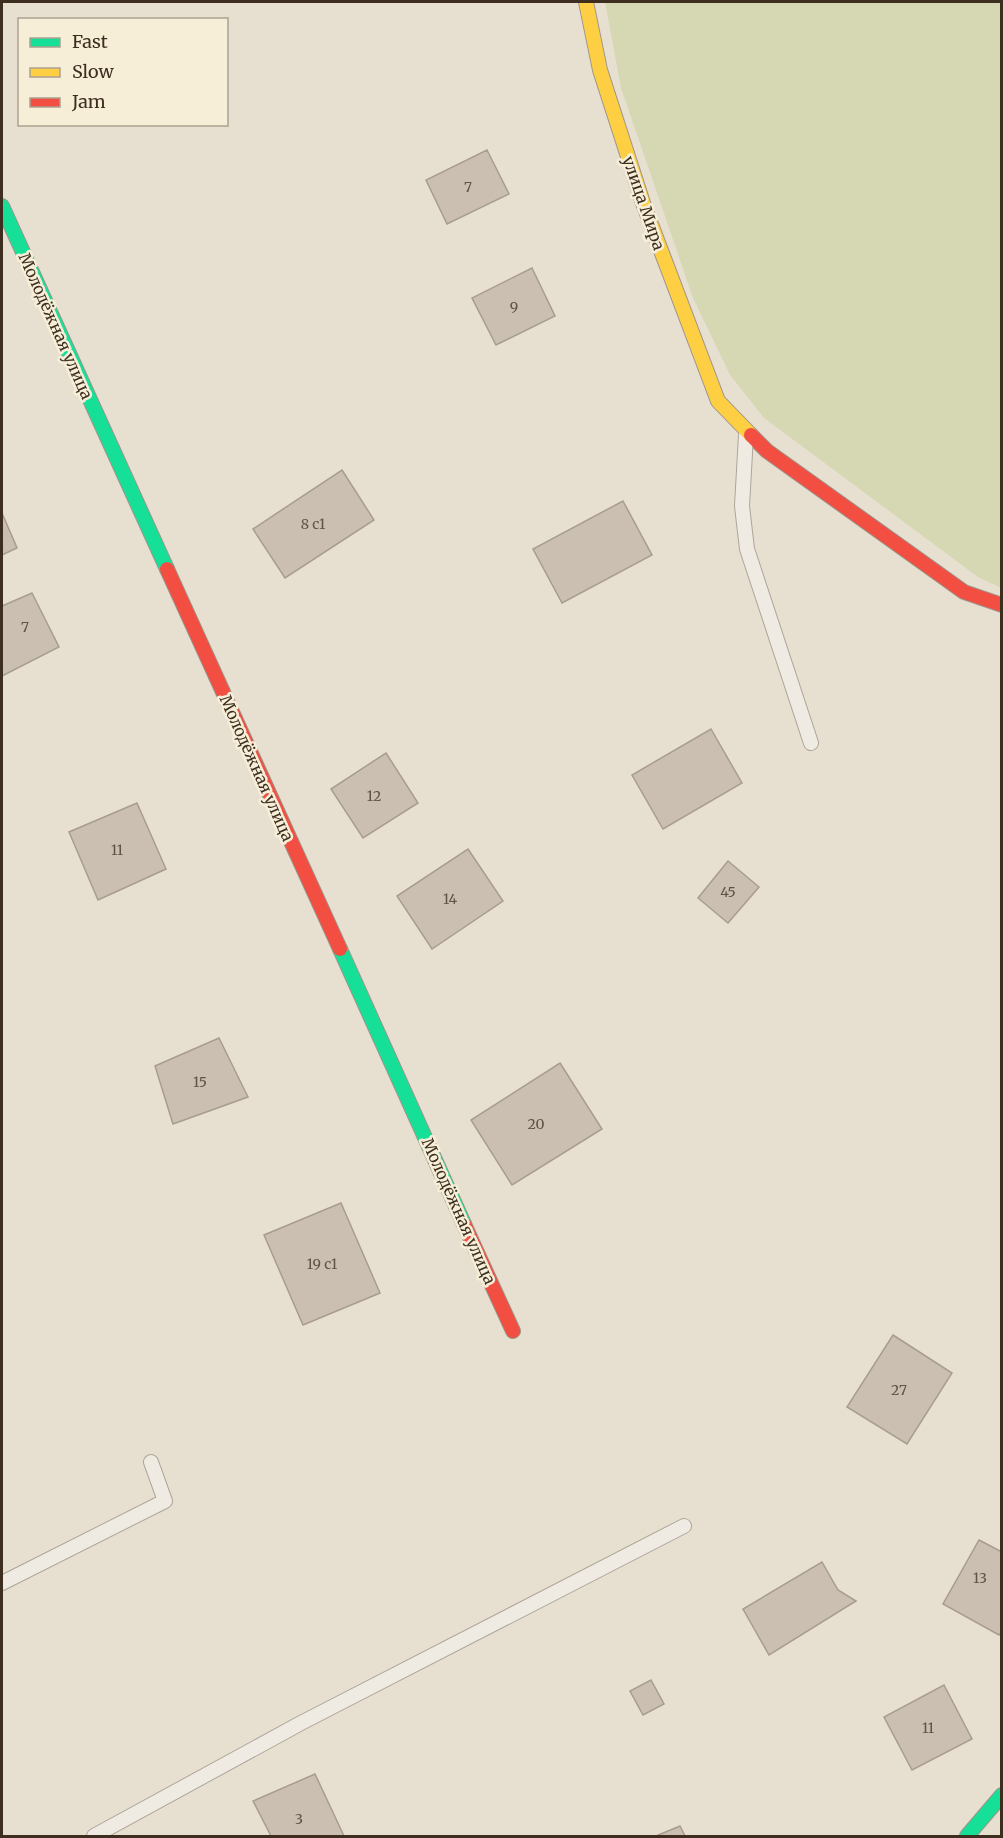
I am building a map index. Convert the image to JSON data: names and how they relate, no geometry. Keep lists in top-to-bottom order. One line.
{"streets":{"street":["улица Мира","Молодёжная улица"]},"house_numbers":["7","9","8 с1","7","12","11","45","14","15","20","19 с1","27","13","11","3"],"legend":["Fast","Slow","Jam"]}
